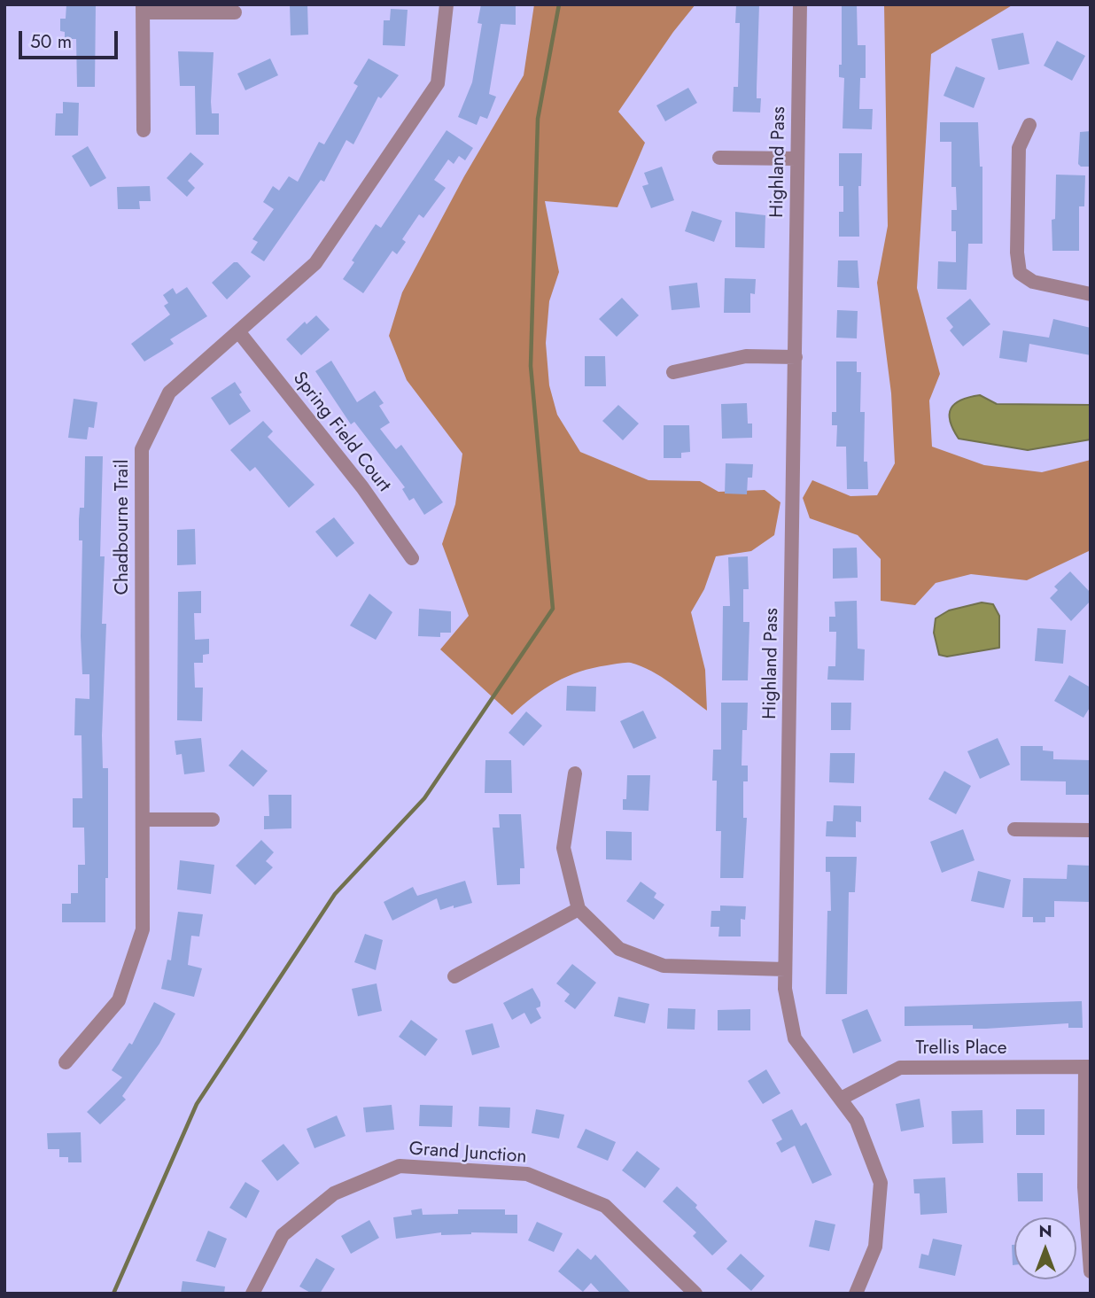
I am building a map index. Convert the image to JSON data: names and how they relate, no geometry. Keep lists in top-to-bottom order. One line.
{"streets":{"street":["Highland Pass","Spring Field Court","Chadbourne Trail","Trellis Place","Grand Junction"]},"crossings":[["Highland Pass","Trellis Place"],["Spring Field Court","Chadbourne Trail"]],"scale_bar":"50 m","north":"top"}
